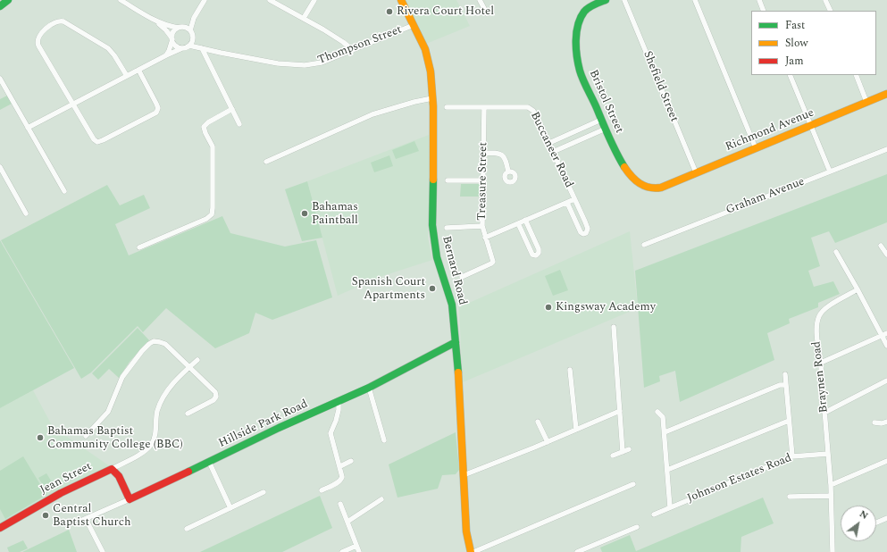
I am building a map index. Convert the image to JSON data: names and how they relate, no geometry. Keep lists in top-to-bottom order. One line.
{"streets":{"street":["Thompson Street","Shefield Street","Bristol Street","Richmond Avenue","Buccaneer Road","Treasure Street","Graham Avenue","Bernard Road","Braynen Road","Hillside Park Road","Jean Street","Johnson Estates Road"]},"crossings":[["Thompson Street","Bernard Road"],["Shefield Street","Richmond Avenue"],["Bristol Street","Richmond Avenue"],["Buccaneer Road","Treasure Street"],["Bernard Road","Hillside Park Road"],["Braynen Road","Johnson Estates Road"]],"places":["Rivera Court Hotel","Bahamas Paintball","Spanish Court Apartments","Kingsway Academy","Bahamas Baptist Community College (BBC)","Central Baptist Church"],"legend":["Fast","Slow","Jam"],"north":"top right"}
